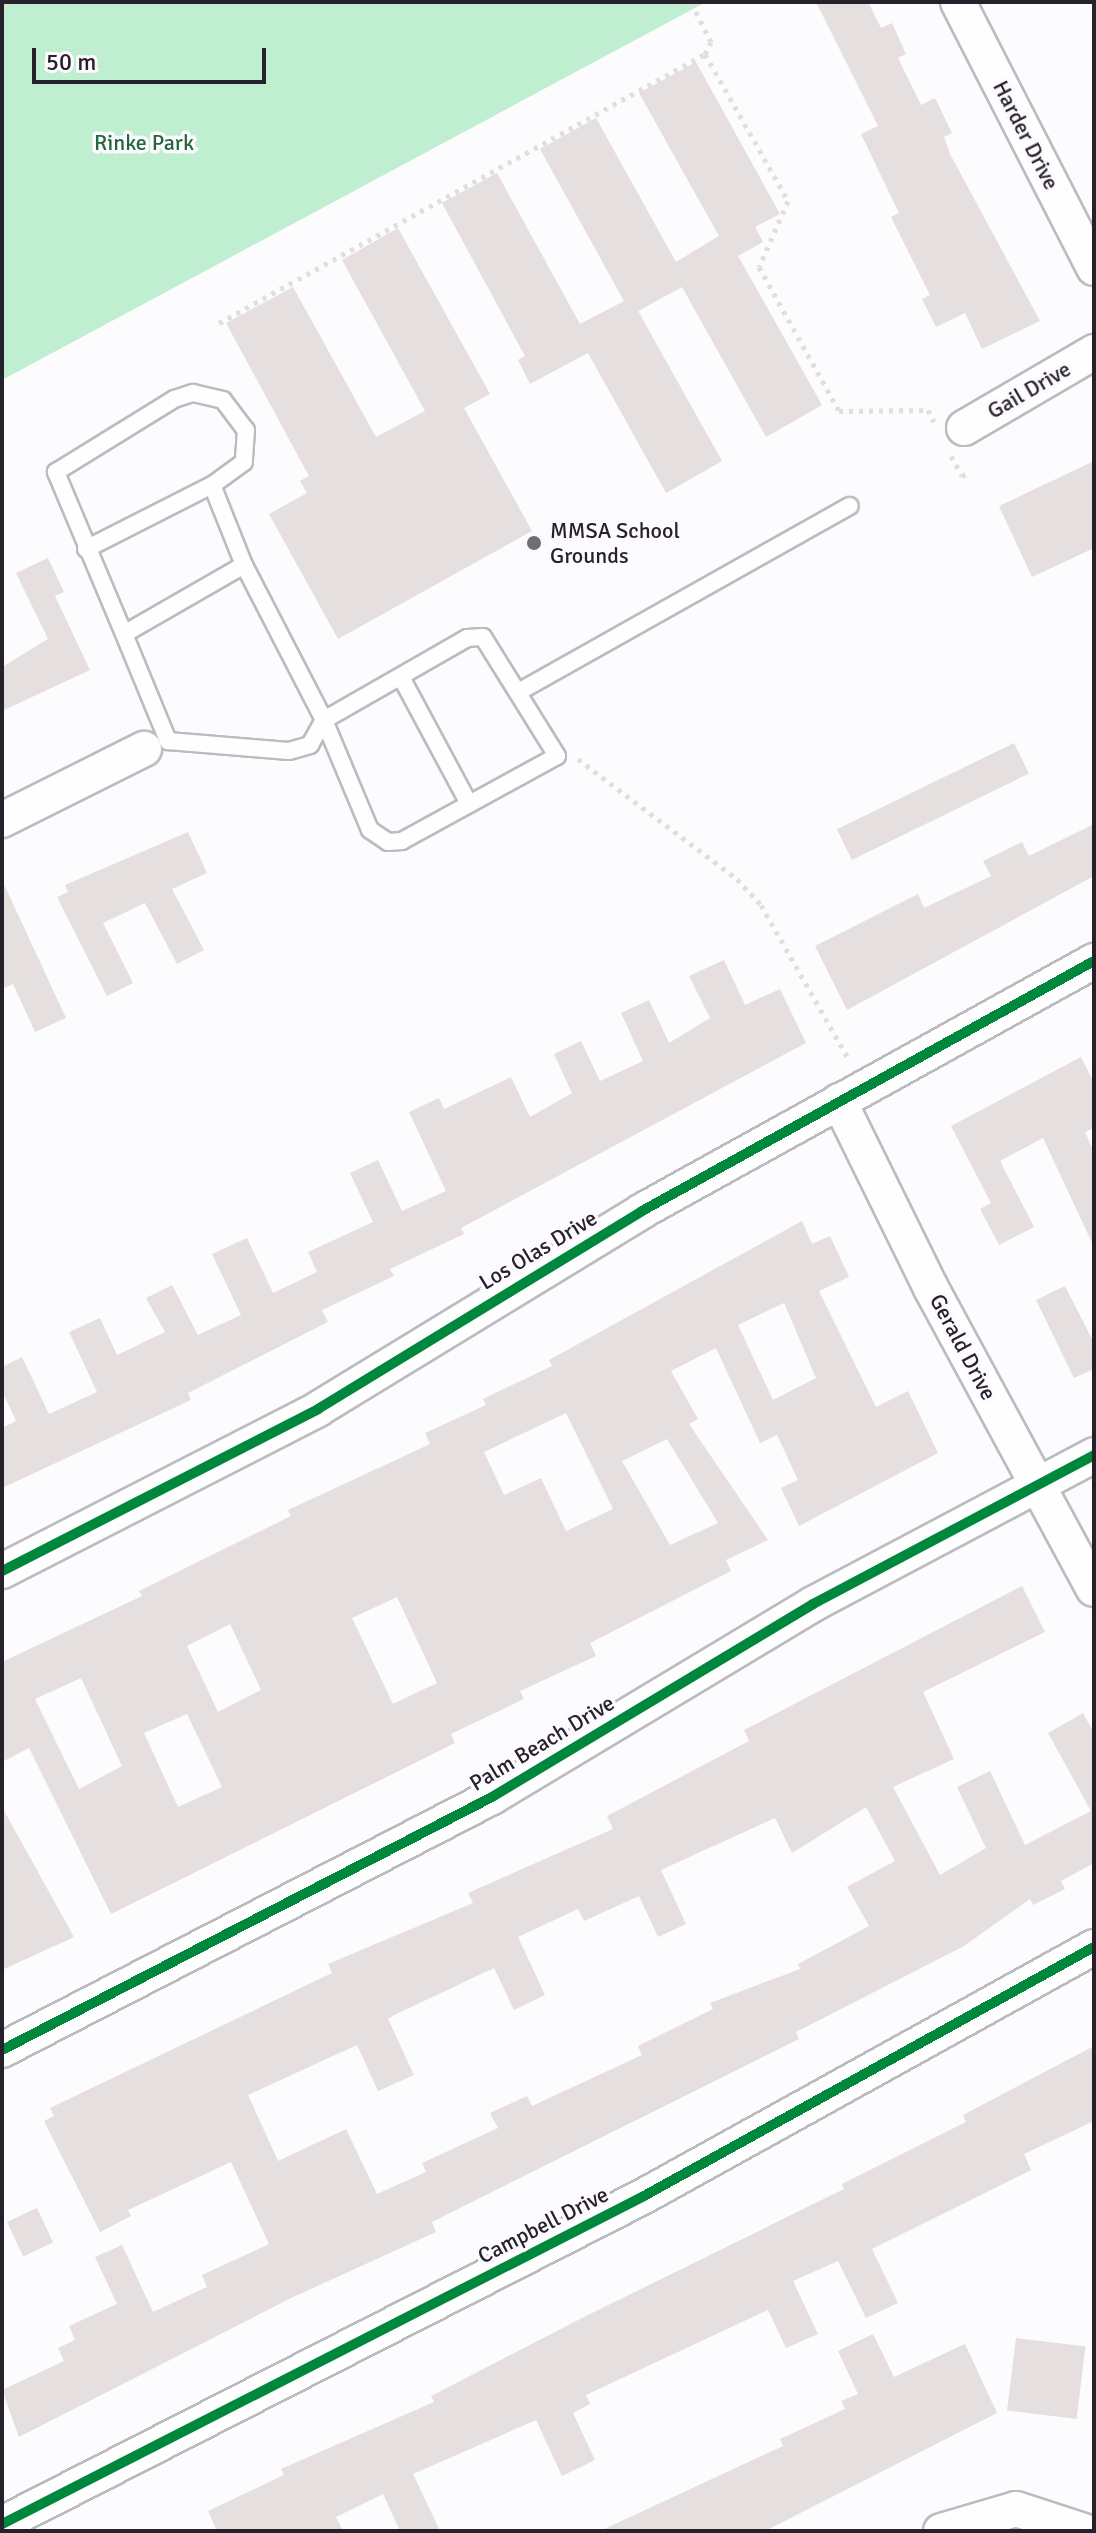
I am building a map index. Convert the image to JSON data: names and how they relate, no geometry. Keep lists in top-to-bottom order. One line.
{"streets":{"street":["Harder Drive","Gail Drive","Los Olas Drive","Gerald Drive","Palm Beach Drive","Campbell Drive"]},"crossings":[["Los Olas Drive","Gerald Drive"],["Gerald Drive","Palm Beach Drive"]],"parks":["Rinke Park"],"places":["MMSA School Grounds"],"scale_bar":"50 m"}
